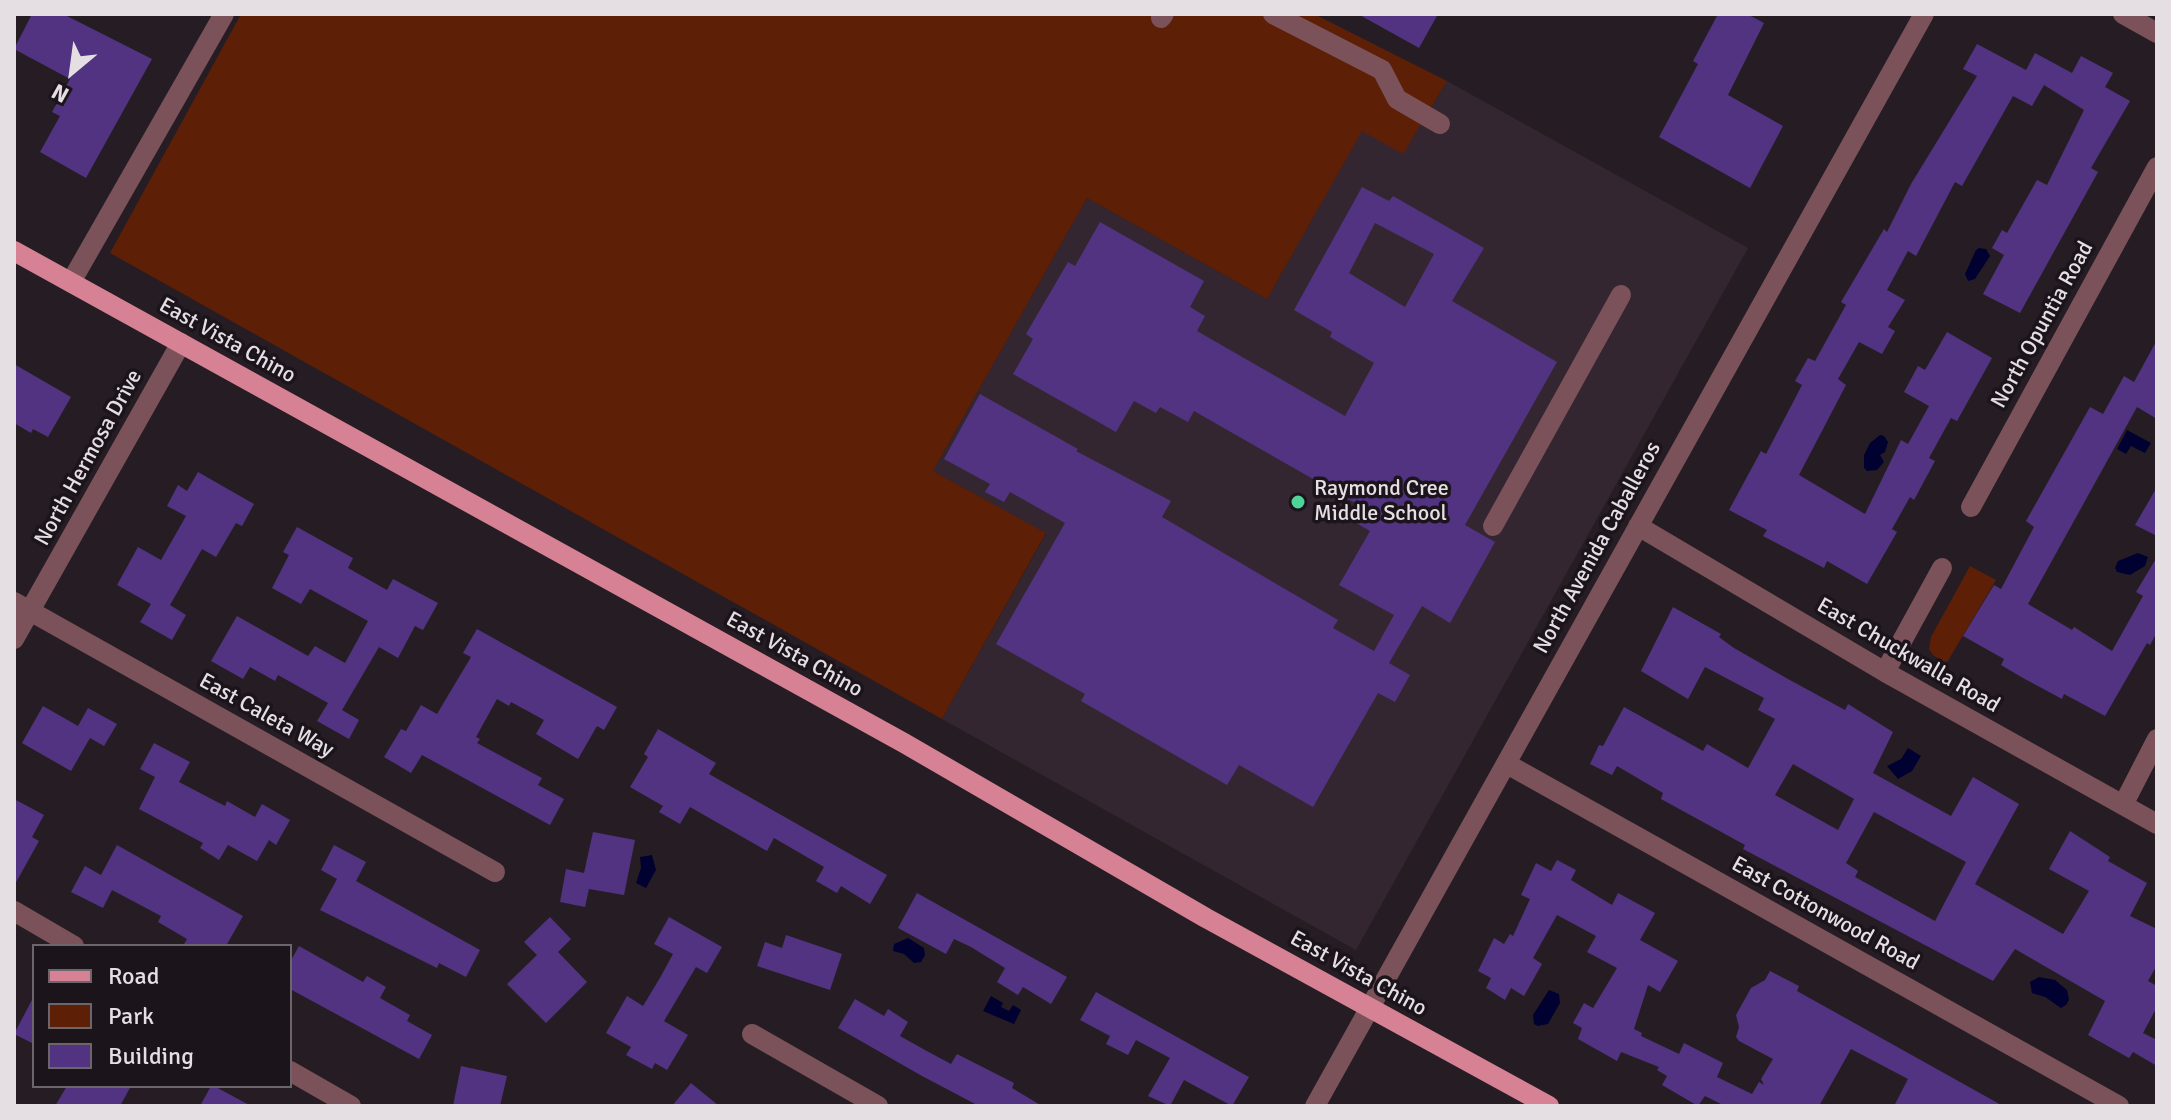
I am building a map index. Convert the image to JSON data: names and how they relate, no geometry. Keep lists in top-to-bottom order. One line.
{"streets":{"main road":["East Vista Chino"],"street":["North Opuntia Road","North Hermosa Drive","North Avenida Caballeros","East Chuckwalla Road","East Caleta Way","East Cottonwood Road"]},"crossings":[["East Vista Chino","North Hermosa Drive"],["East Vista Chino","North Avenida Caballeros"],["North Hermosa Drive","East Caleta Way"],["North Avenida Caballeros","East Chuckwalla Road"],["North Avenida Caballeros","East Cottonwood Road"]],"places":["Raymond Cree Middle School"],"legend":["Road","Park","Building"],"north":"bottom left"}
